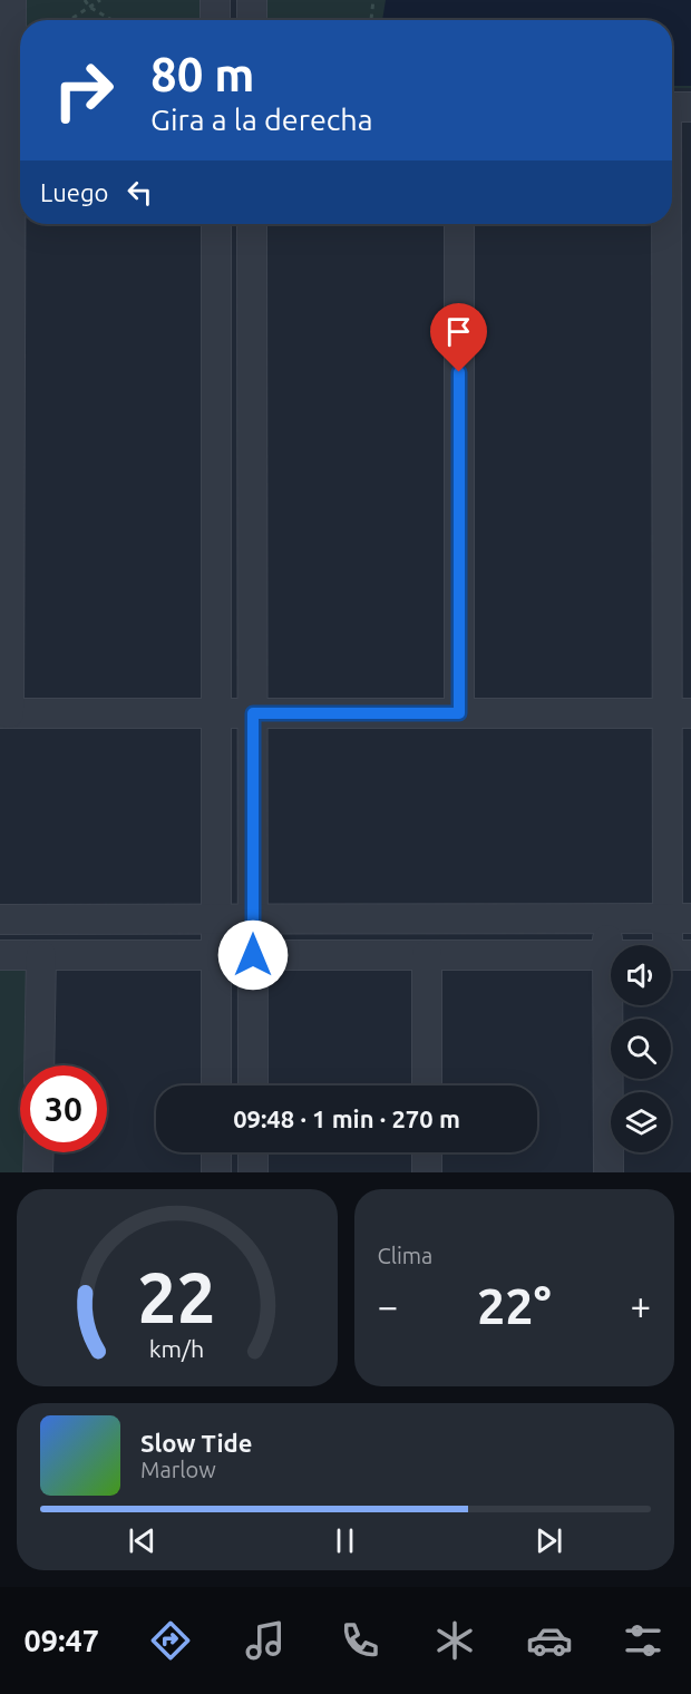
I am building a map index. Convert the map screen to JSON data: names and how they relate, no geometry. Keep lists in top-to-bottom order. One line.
{"page":{"turn":["80 m","Gira a la derecha"],"then":"Luego","limit":"30","trip":"09:48 · 1 min · 270 m","tile":"Clima","heat":["−","22°","+"],"song":["Slow Tide","Marlow"],"tabs":"09:47","gauge":["22","km/h"]}}
